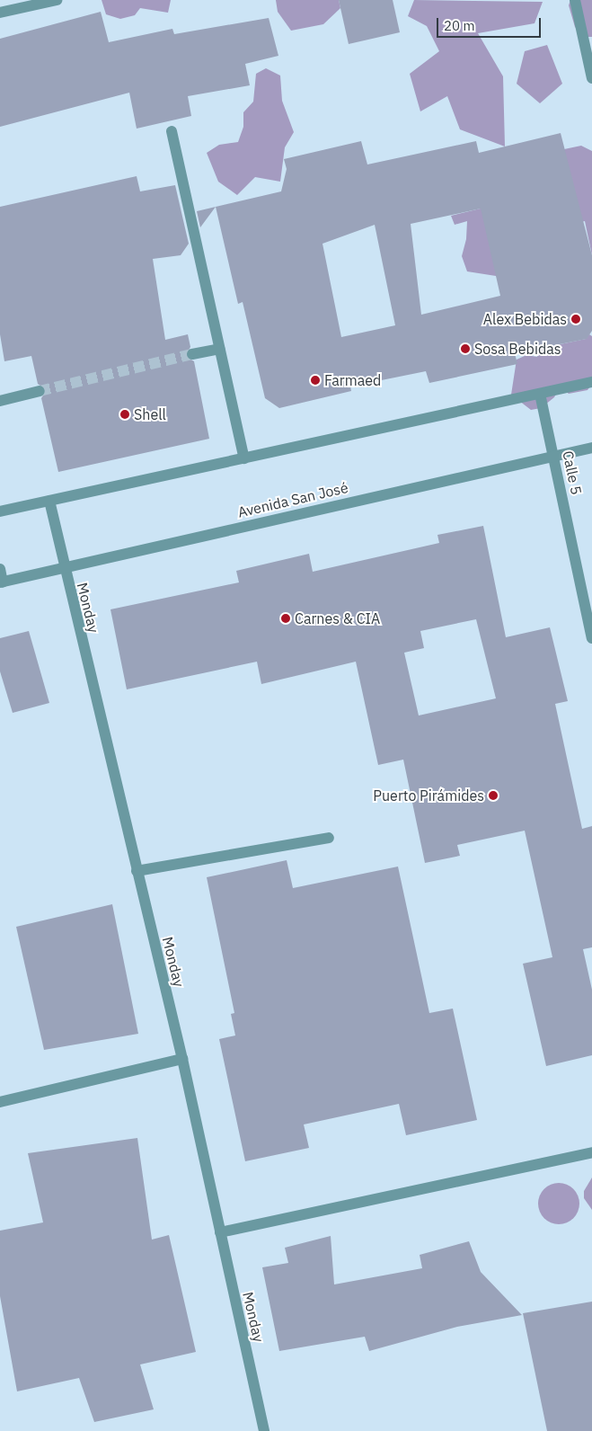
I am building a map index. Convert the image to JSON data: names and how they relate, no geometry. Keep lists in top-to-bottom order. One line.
{"streets":{"street":["Calle 5","Avenida San José","Monday"]},"crossings":[["Calle 5","Avenida San José"],["Avenida San José","Monday"]],"places":["Alex Bebidas","Sosa Bebidas","Farmaed","Shell","Carnes & CIA","Puerto Pirámides"],"scale_bar":"20 m"}
